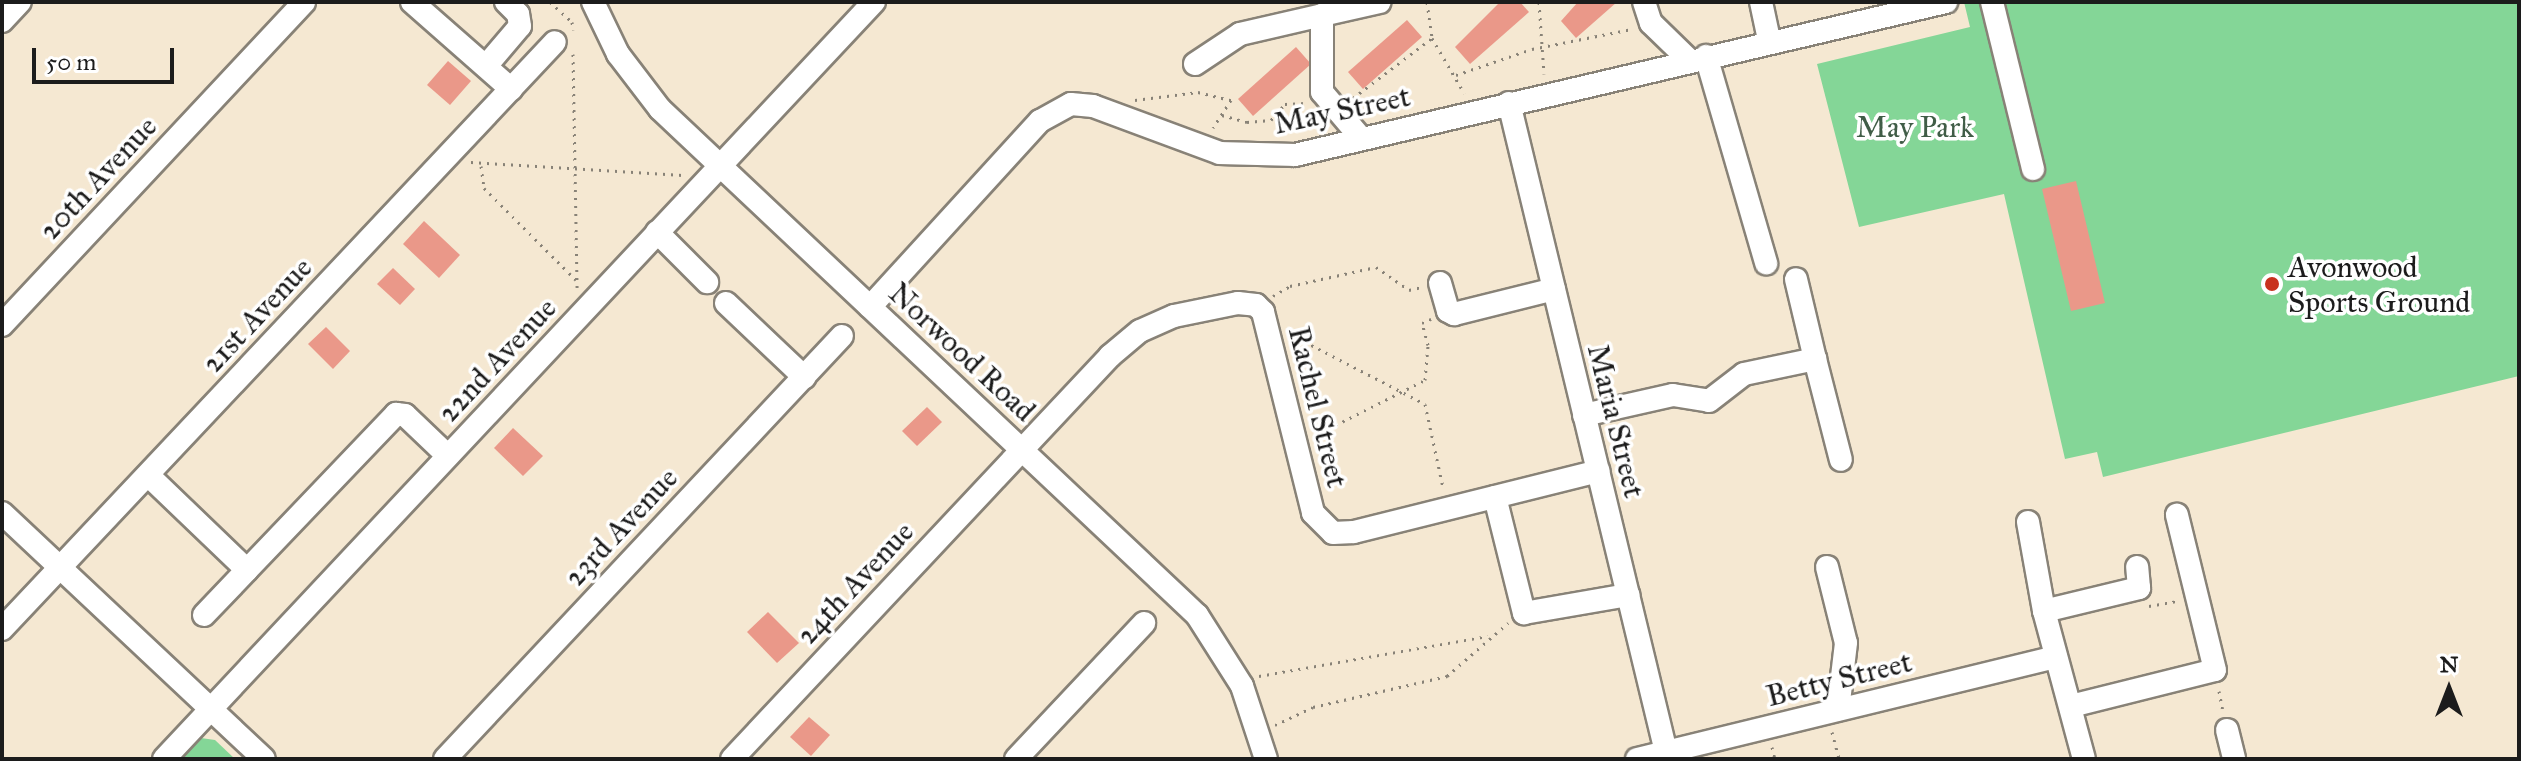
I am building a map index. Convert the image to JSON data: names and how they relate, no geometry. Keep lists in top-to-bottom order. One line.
{"streets":{"street":["May Street","20th Avenue","21st Avenue","Norwood Road","22nd Avenue","Rachel Street","Maria Street","23rd Avenue","24th Avenue","Betty Street"]},"crossings":[["May Street","Norwood Road"],["May Street","Maria Street"],["Norwood Road","22nd Avenue"],["Norwood Road","Rachel Street"],["Norwood Road","24th Avenue"],["Rachel Street","Maria Street"],["Rachel Street","24th Avenue"],["Maria Street","Betty Street"]],"parks":["May Park"],"places":["Avonwood Sports Ground"],"scale_bar":"50 m","north":"top"}
